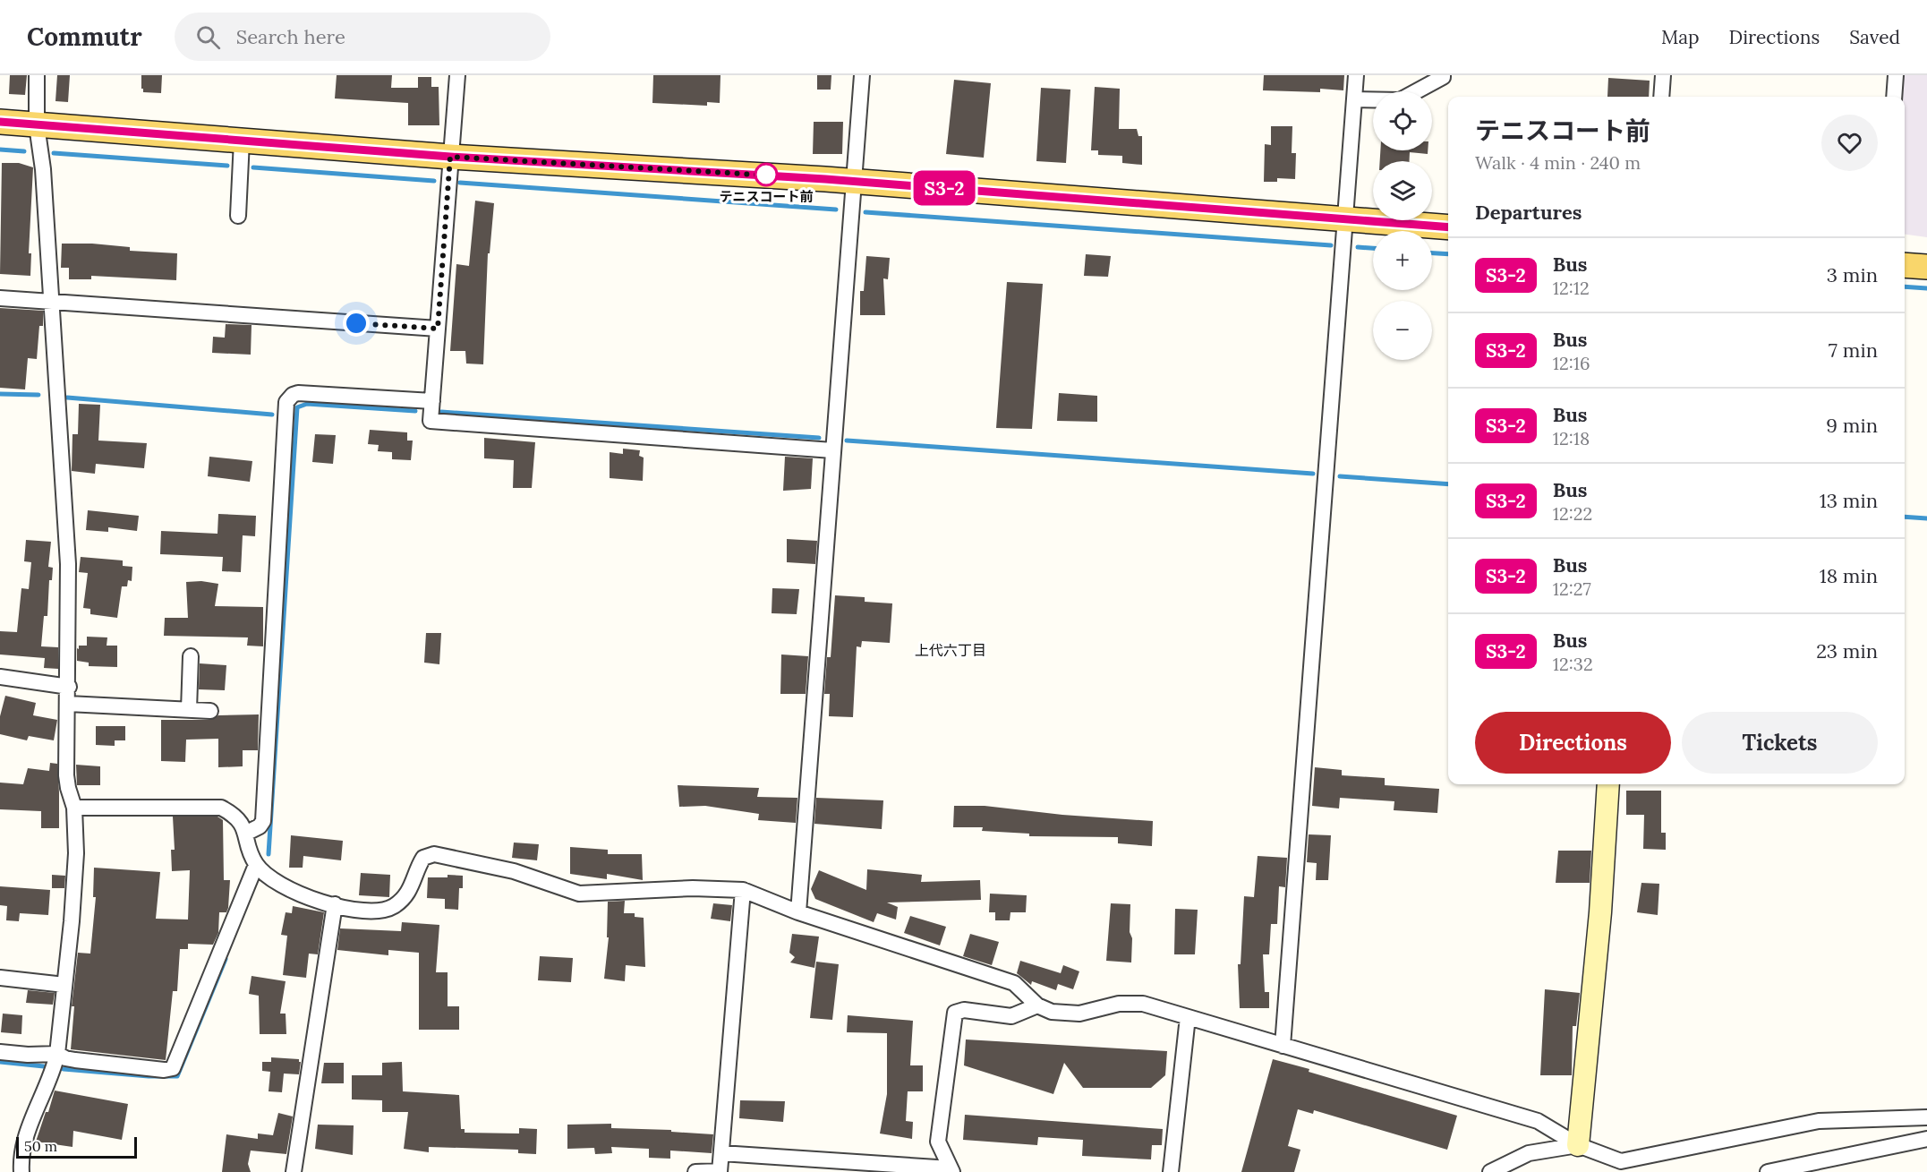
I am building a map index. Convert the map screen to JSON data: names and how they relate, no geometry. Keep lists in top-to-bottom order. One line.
{"districts":["上代六丁目"],"places":["テニスコート前"],"lines":["bus line S3-2"],"scale_bar":"50 m","page":{"header":"Commutr","search":"Search here","nav":["Map","Directions","Saved"],"on_map":"S3-2","map_buttons":["+","−"],"heading":[["テニスコート前","Walk · 4 min · 240 m"],"Departures"],"list":[{"mark":"S3-2","name":"Bus","note":"12:12","value":"3 min"},{"mark":"S3-2","name":"Bus","note":"12:16","value":"7 min"},{"mark":"S3-2","name":"Bus","note":"12:18","value":"9 min"},{"mark":"S3-2","name":"Bus","note":"12:22","value":"13 min"},{"mark":"S3-2","name":"Bus","note":"12:27","value":"18 min"},{"mark":"S3-2","name":"Bus","note":"12:32","value":"23 min"}],"buttons":["Directions","Tickets"],"scale":"50 m"}}
